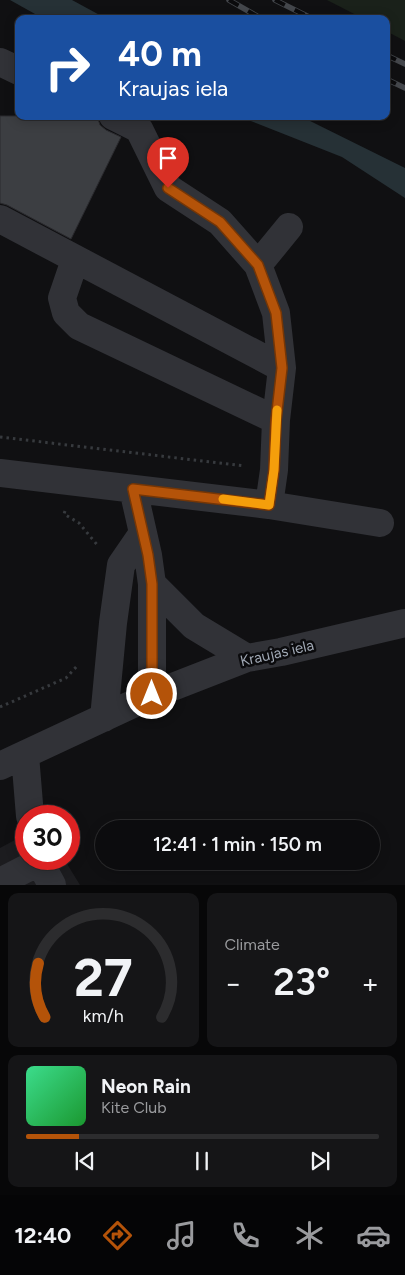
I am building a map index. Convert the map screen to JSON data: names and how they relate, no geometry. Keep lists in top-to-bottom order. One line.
{"streets":{"street":["Kraujas iela"]},"page":{"turn":["40 m","Kraujas iela"],"limit":"30","trip":"12:41 · 1 min · 150 m","tile":"Climate","heat":["−","23°","+"],"song":["Neon Rain","Kite Club"],"tabs":"12:40","gauge":["27","km/h"]}}
